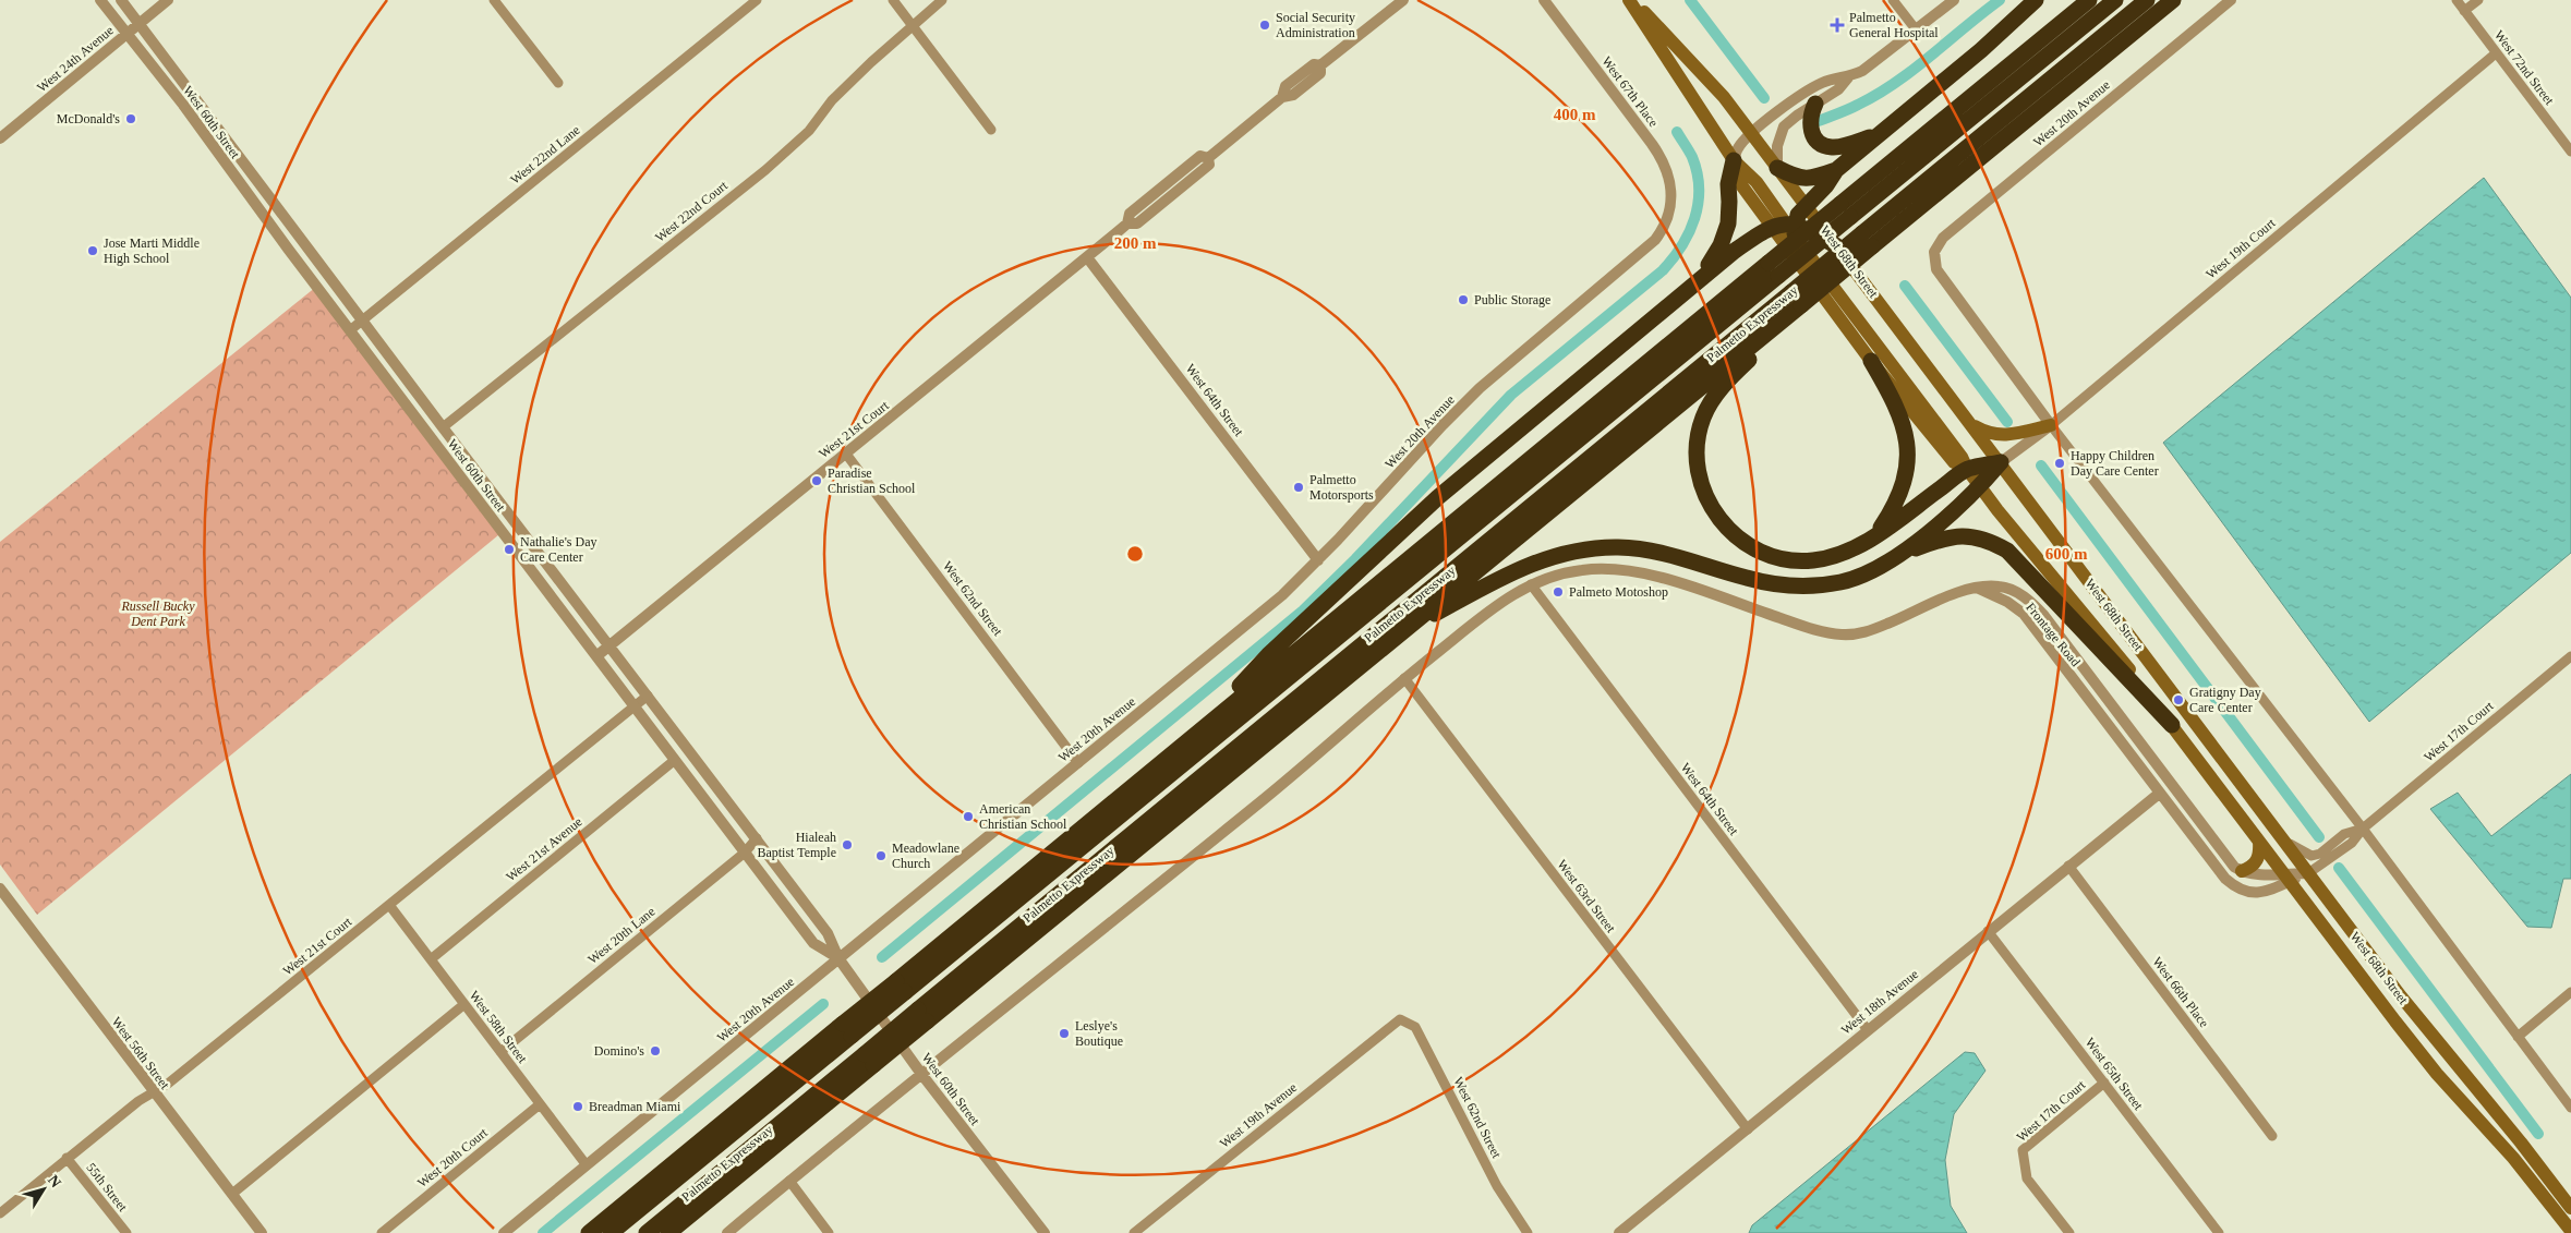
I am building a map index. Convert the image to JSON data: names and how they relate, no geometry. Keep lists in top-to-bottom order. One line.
{"streets":{"highway":["Palmetto Expressway"],"main road":["West 68th Street"],"street":["West 24th Avenue","West 72nd Street","West 67th Place","West 20th Avenue","West 60th Street","West 22nd Lane","West 22nd Court","West 19th Court","West 64th Street","West 21st Court","West 62nd Street","Frontage Road","West 17th Court","West 21st Avenue","West 63rd Street","West 20th Lane","West 66th Place","West 18th Avenue","West 58th Street","West 56th Street","West 65th Street","West 19th Avenue","West 20th Court","55th Street"]},"crossings":[["West 24th Avenue","West 60th Street"],["West 72nd Street","West 19th Court"],["West 67th Place","West 20th Avenue"],["West 20th Avenue","West 60th Street"],["West 20th Avenue","West 19th Court"],["West 20th Avenue","West 64th Street"],["West 20th Avenue","West 62nd Street"],["West 20th Avenue","West 58th Street"],["West 60th Street","West 22nd Lane"],["West 60th Street","West 22nd Court"],["West 60th Street","West 21st Court"],["West 60th Street","West 21st Avenue"],["West 60th Street","West 20th Lane"],["West 19th Court","West 68th Street"],["West 68th Street","Frontage Road"],["West 68th Street","West 17th Court"],["West 64th Street","West 21st Court"],["West 64th Street","West 18th Avenue"],["West 21st Court","West 62nd Street"],["West 21st Court","West 58th Street"],["West 21st Court","West 56th Street"],["West 21st Court","55th Street"],["West 62nd Street","West 19th Avenue"],["Frontage Road","West 18th Avenue"],["West 17th Court","West 65th Street"],["West 21st Avenue","West 58th Street"],["West 63rd Street","West 18th Avenue"],["West 20th Lane","West 58th Street"],["West 66th Place","West 18th Avenue"],["West 18th Avenue","West 65th Street"],["West 58th Street","West 20th Court"]],"parks":["Russell Bucky Dent Park"],"places":{"other":["Social Security Administration","McDonald's","Jose Marti Middle High School","Public Storage","Happy Children Day Care Center","Paradise Christian School","Palmetto Motorsports","Nathalie's Day Care Center","Palmeto Motoshop","Gratigny Day Care Center","American Christian School","Hialeah Baptist Temple","Meadowlane Church","Leslye's Boutique","Domino's","Breadman Miami"],"health":["Palmetto General Hospital"]},"north":"top right","rings":["400 m","200 m","600 m"]}
